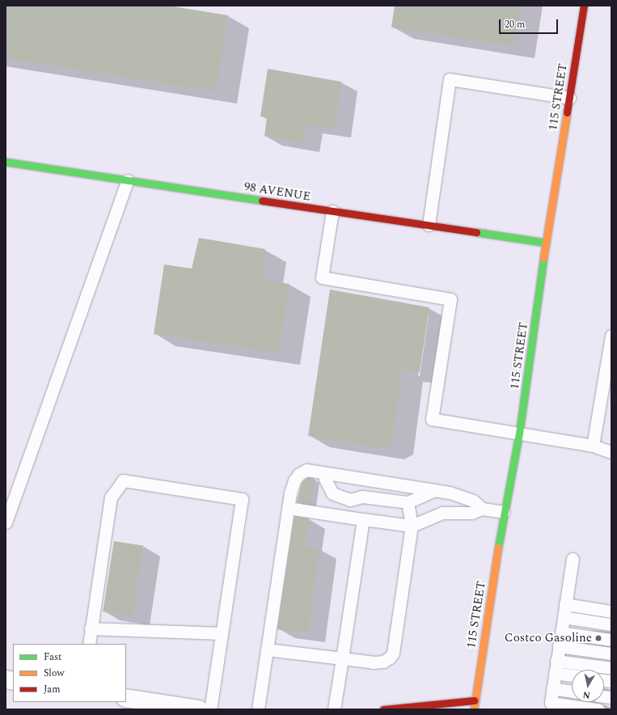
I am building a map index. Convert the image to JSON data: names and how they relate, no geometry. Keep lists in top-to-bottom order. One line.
{"streets":{"street":["115 STREET","98 AVENUE"]},"crossings":[["115 STREET","98 AVENUE"]],"places":["Costco Gasoline"],"legend":["Fast","Slow","Jam"],"scale_bar":"20 m","north":"bottom"}
